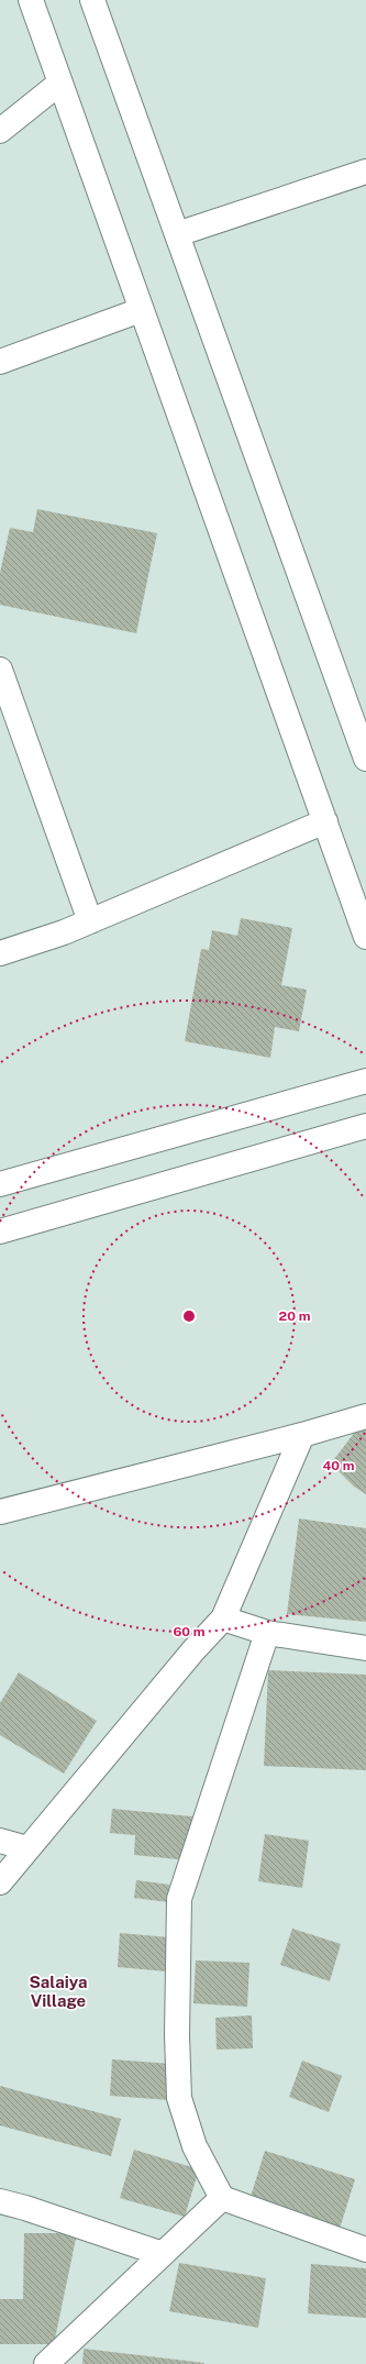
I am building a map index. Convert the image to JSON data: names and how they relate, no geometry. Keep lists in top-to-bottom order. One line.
{"districts":["Salaiya Village"],"rings":["20 m","40 m","60 m"]}
